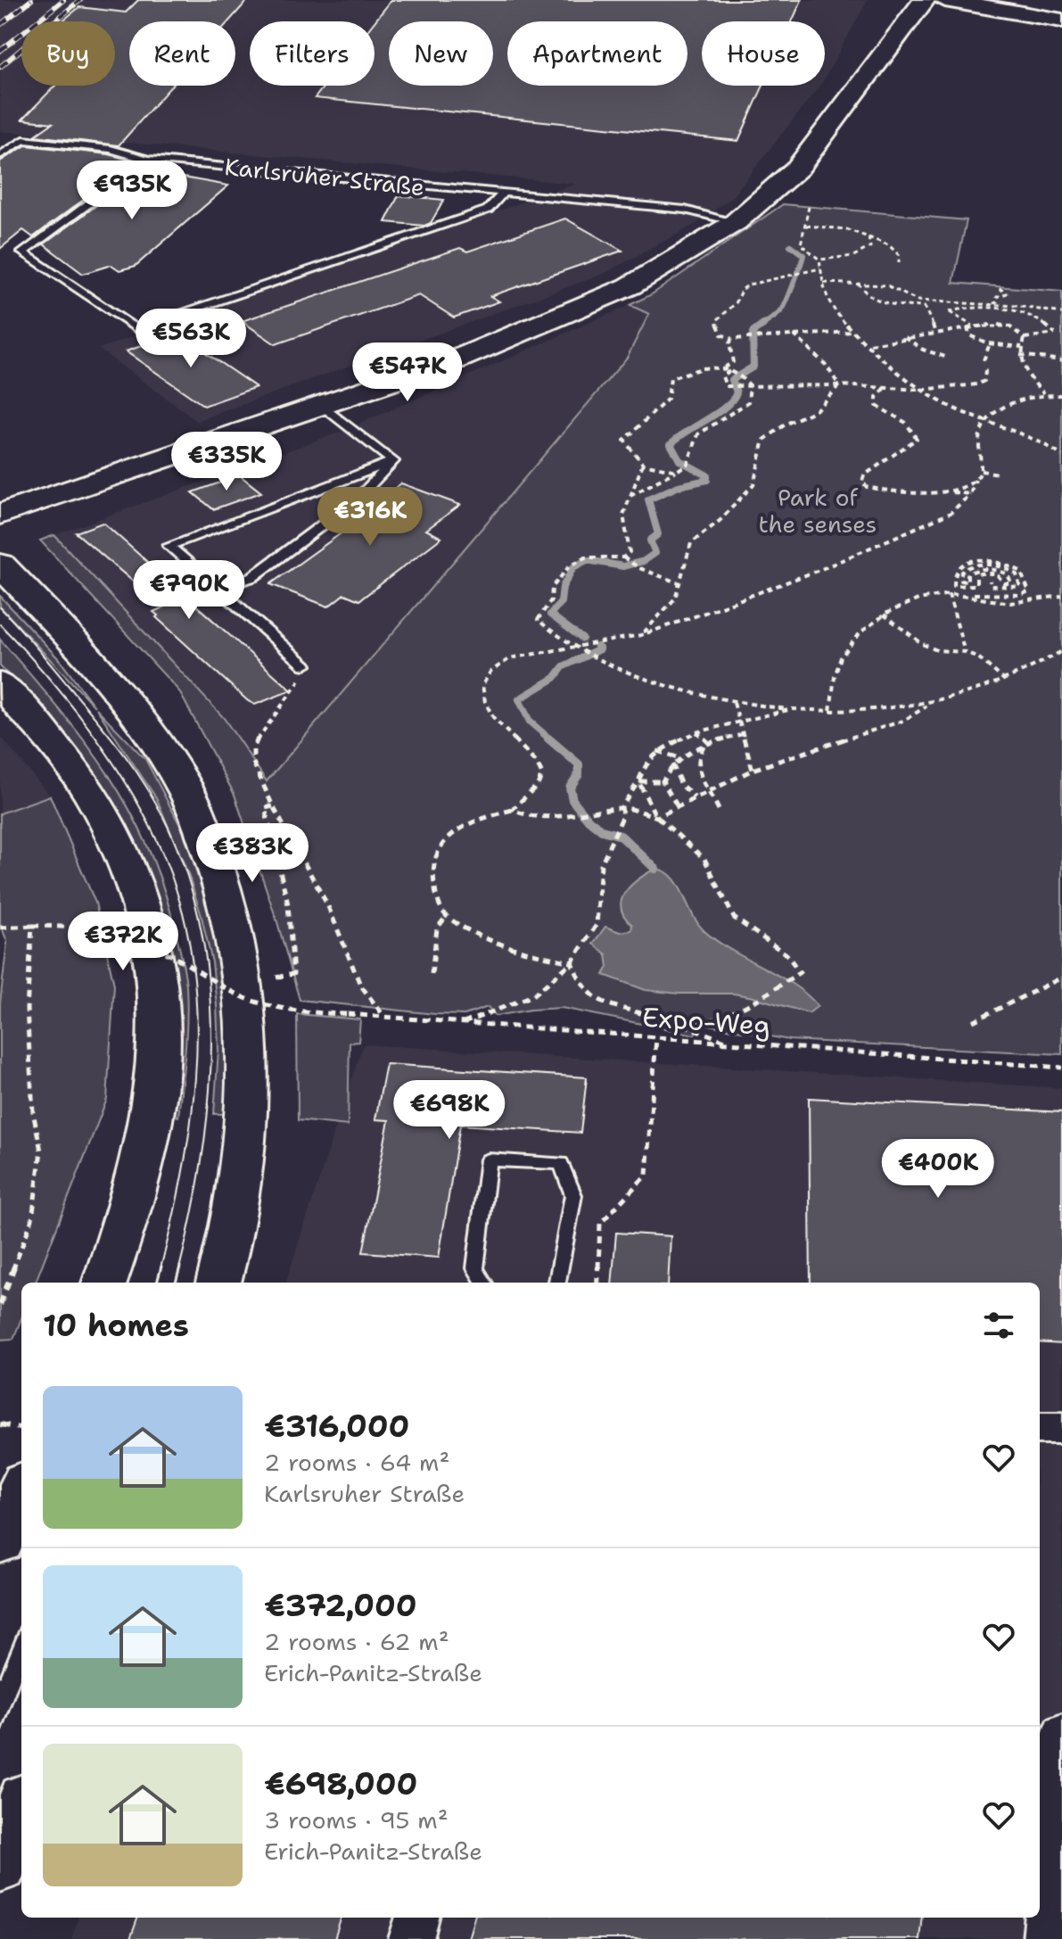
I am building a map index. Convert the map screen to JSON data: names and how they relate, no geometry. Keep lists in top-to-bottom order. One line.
{"streets":{"lane":["Karlsruher Straße"],"path":["Expo-Weg"]},"parks":["Park of the senses"],"page":{"chip":["Buy","Rent","Filters","New","Apartment","House"],"price":["€935K","€563K","€547K","€335K","€316K","€790K","€383K","€372K","€698K","€400K"],"heading":"10 homes","list":[{"name":"€316,000","note":"2 rooms · 64 m² · Karlsruher Straße"},{"name":"€372,000","note":"2 rooms · 62 m² · Erich-Panitz-Straße"},{"name":"€698,000","note":"3 rooms · 95 m² · Erich-Panitz-Straße"}]}}
